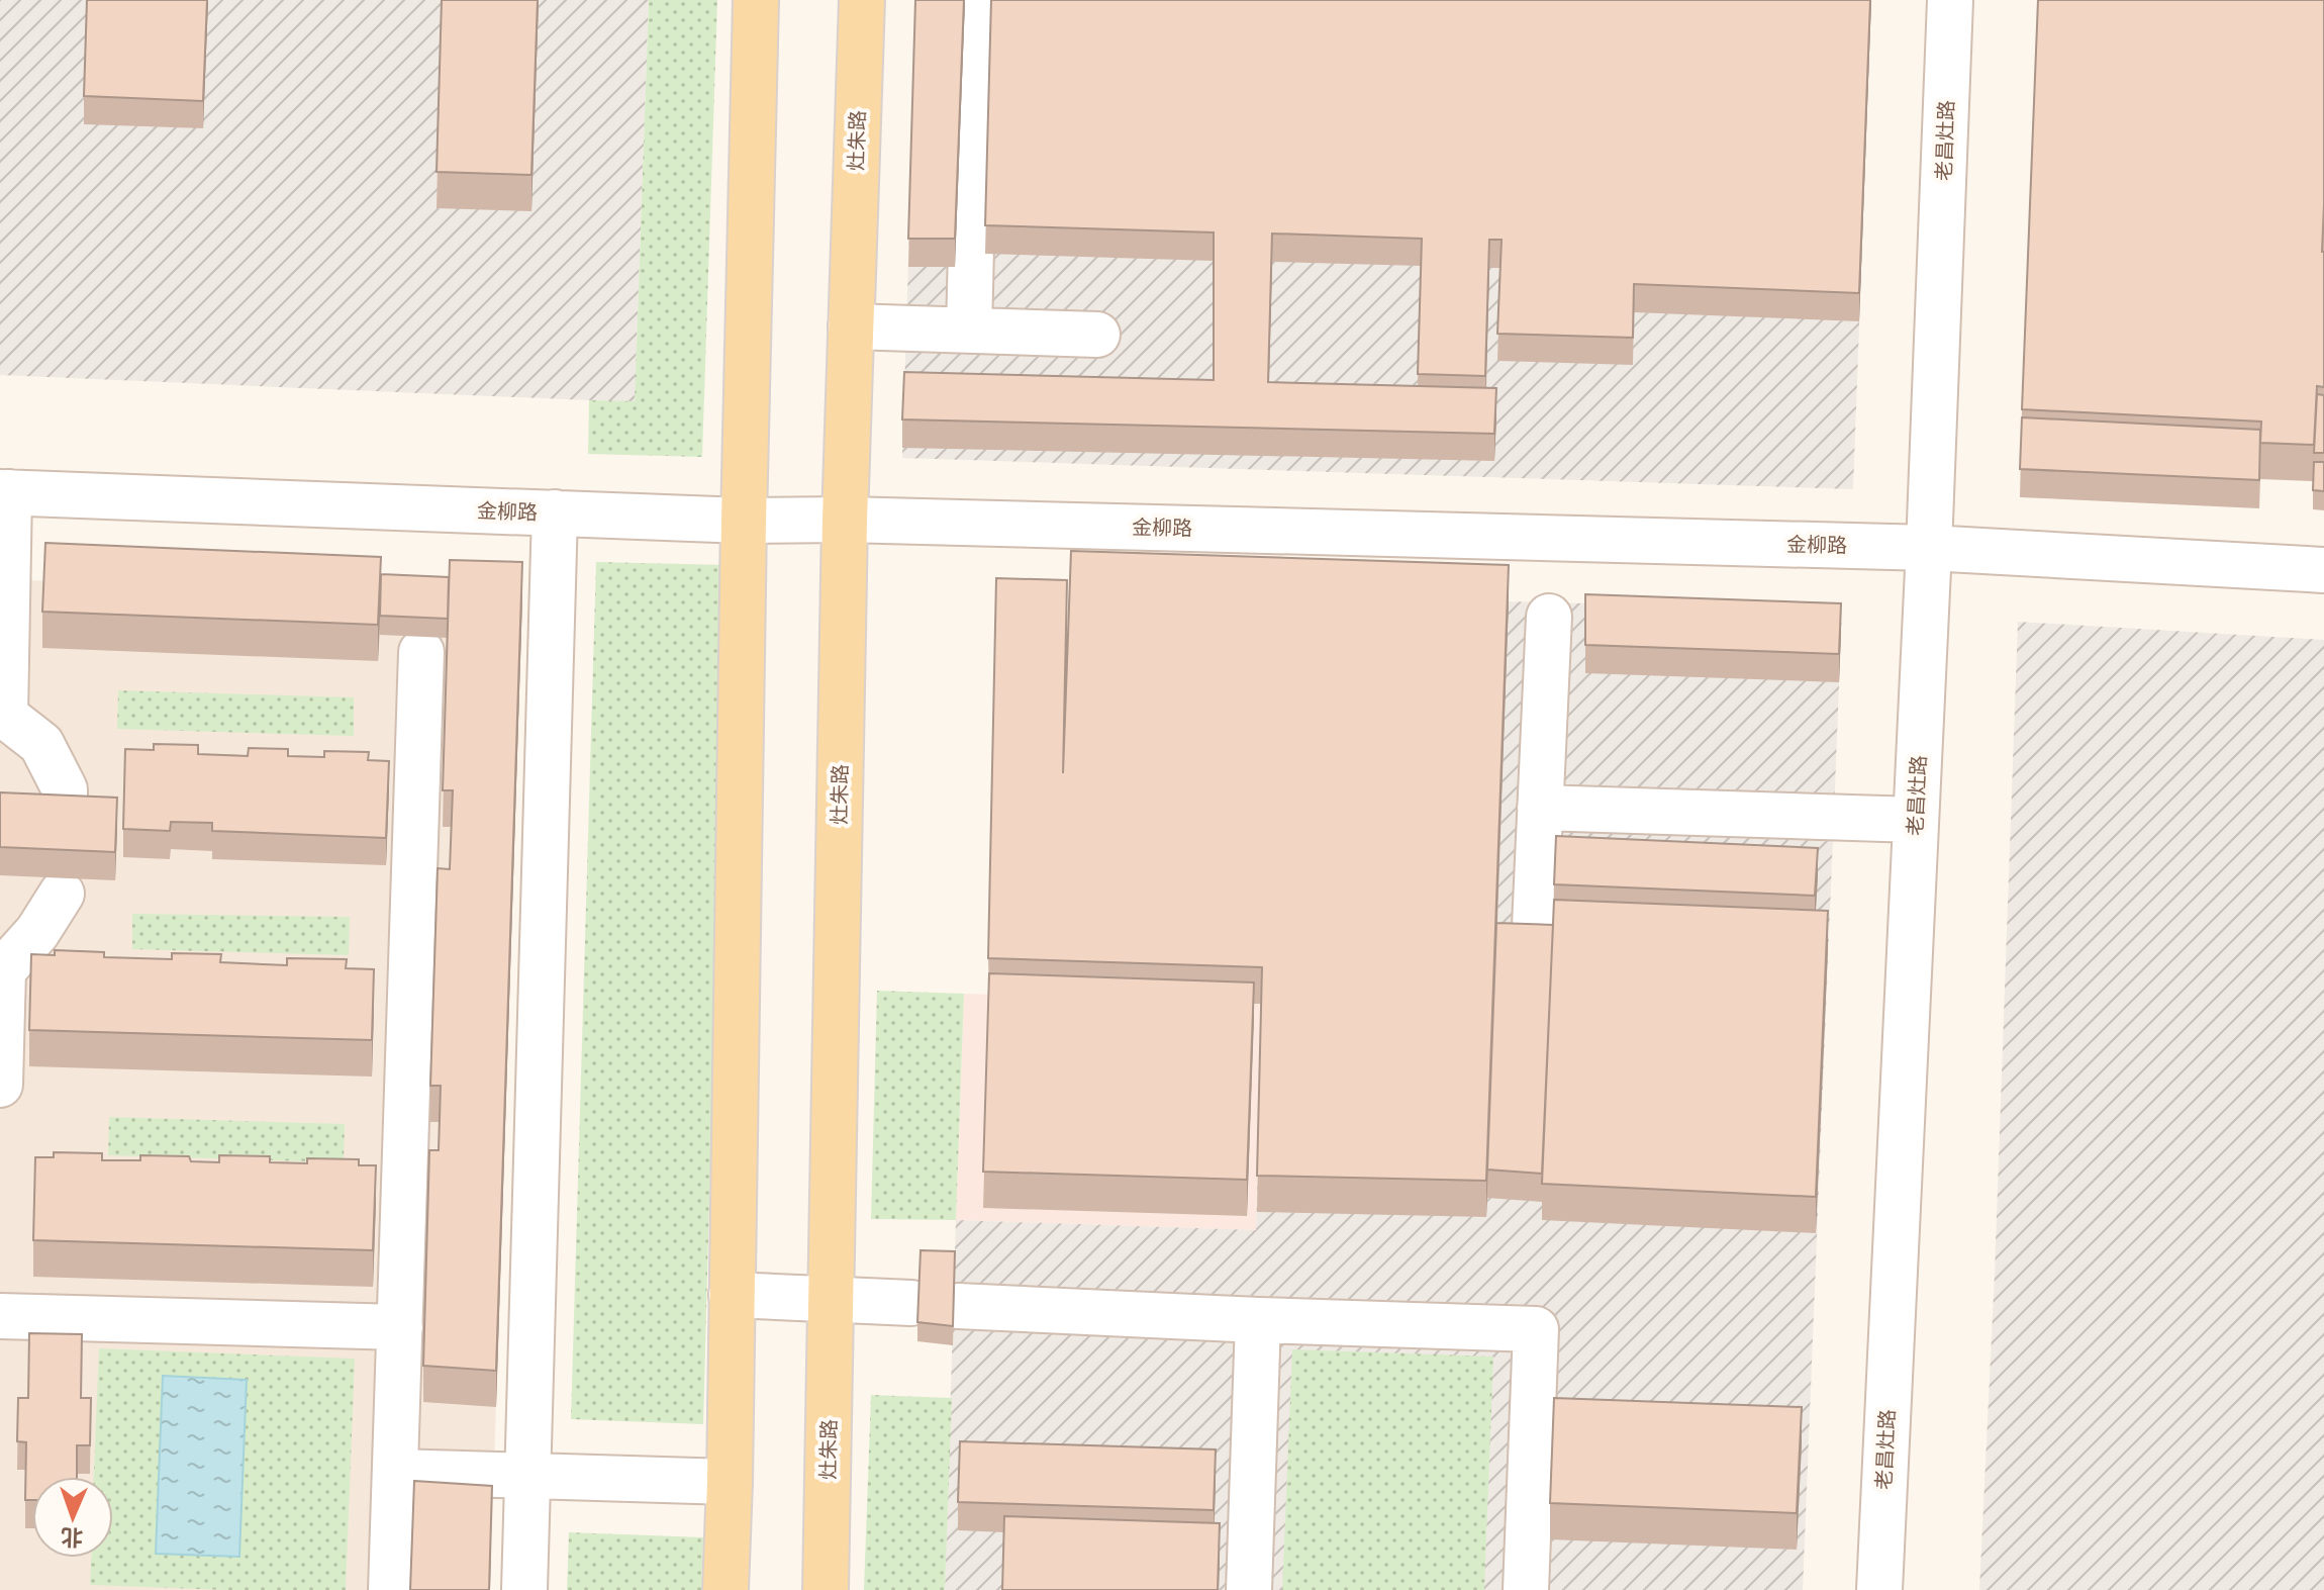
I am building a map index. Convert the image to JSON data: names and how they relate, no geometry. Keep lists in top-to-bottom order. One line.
{"streets":{"main road":["灶朱路"],"street":["老昌灶路","金柳路"]},"crossings":[["灶朱路","金柳路"],["老昌灶路","金柳路"]],"north":"bottom"}
